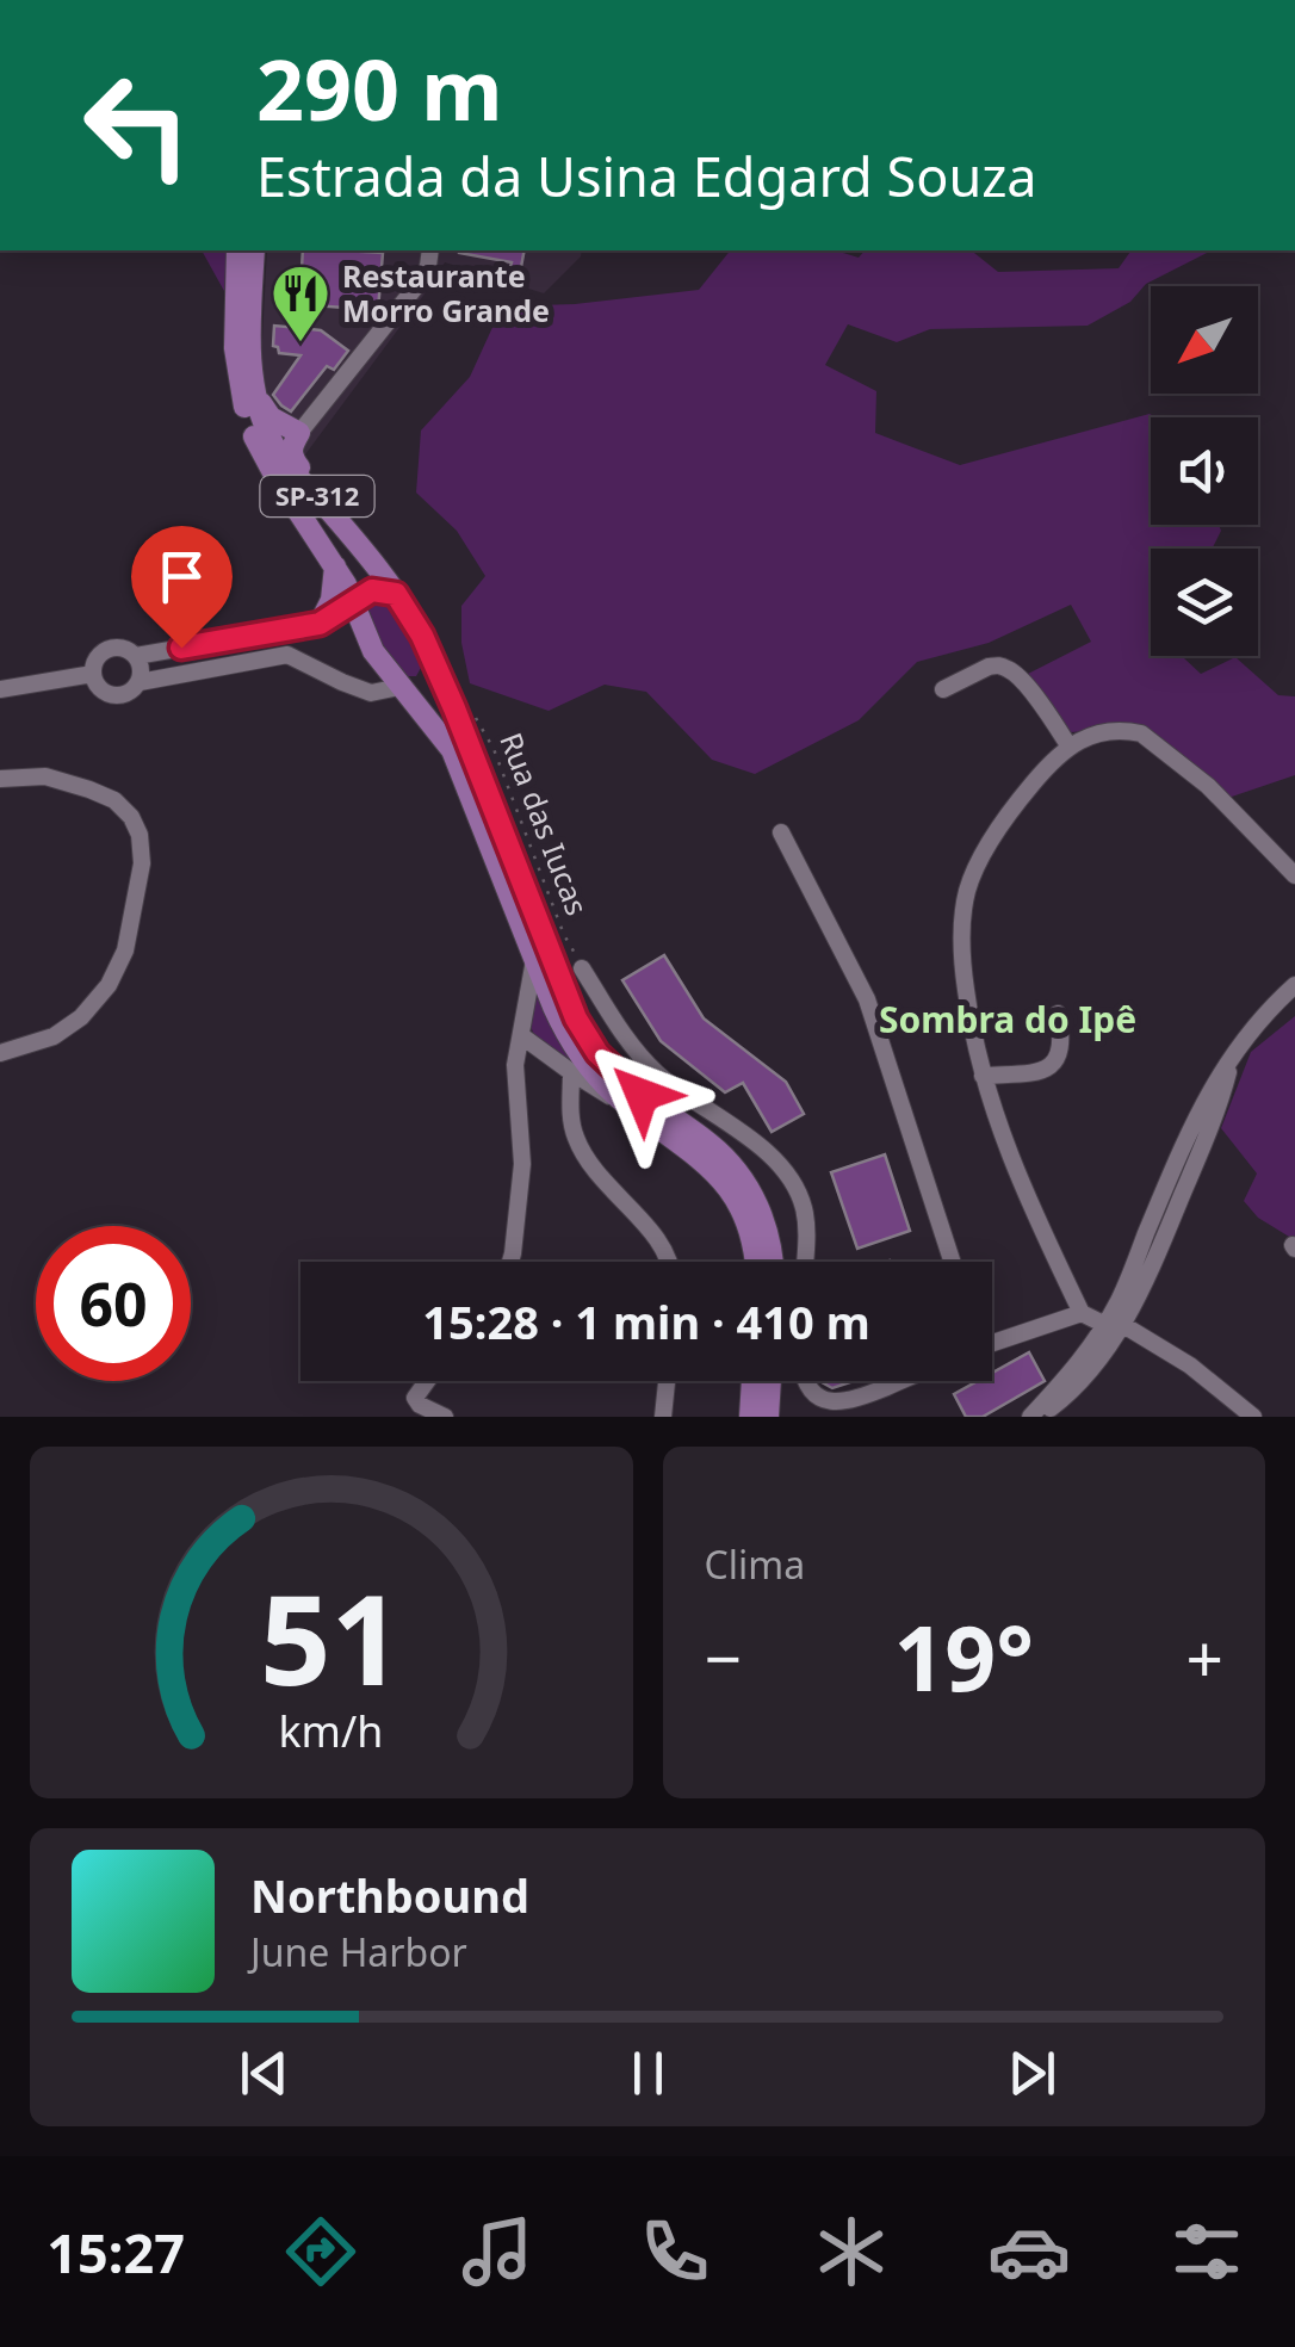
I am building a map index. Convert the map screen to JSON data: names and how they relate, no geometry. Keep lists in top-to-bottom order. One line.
{"streets":{"main road":["SP-312"],"path":["Rua das Iucas"]},"crossings":[["SP-312","Rua das Iucas"]],"districts":["Sombra do Ipê"],"places":{"restaurant":["Restaurante Morro Grande"]},"north":"bottom left","page":{"turn":["290 m","Estrada da Usina Edgard Souza"],"limit":"60","trip":"15:28 · 1 min · 410 m","tile":"Clima","heat":["−","19°","+"],"song":["Northbound","June Harbor"],"tabs":"15:27","gauge":["51","km/h"]}}
